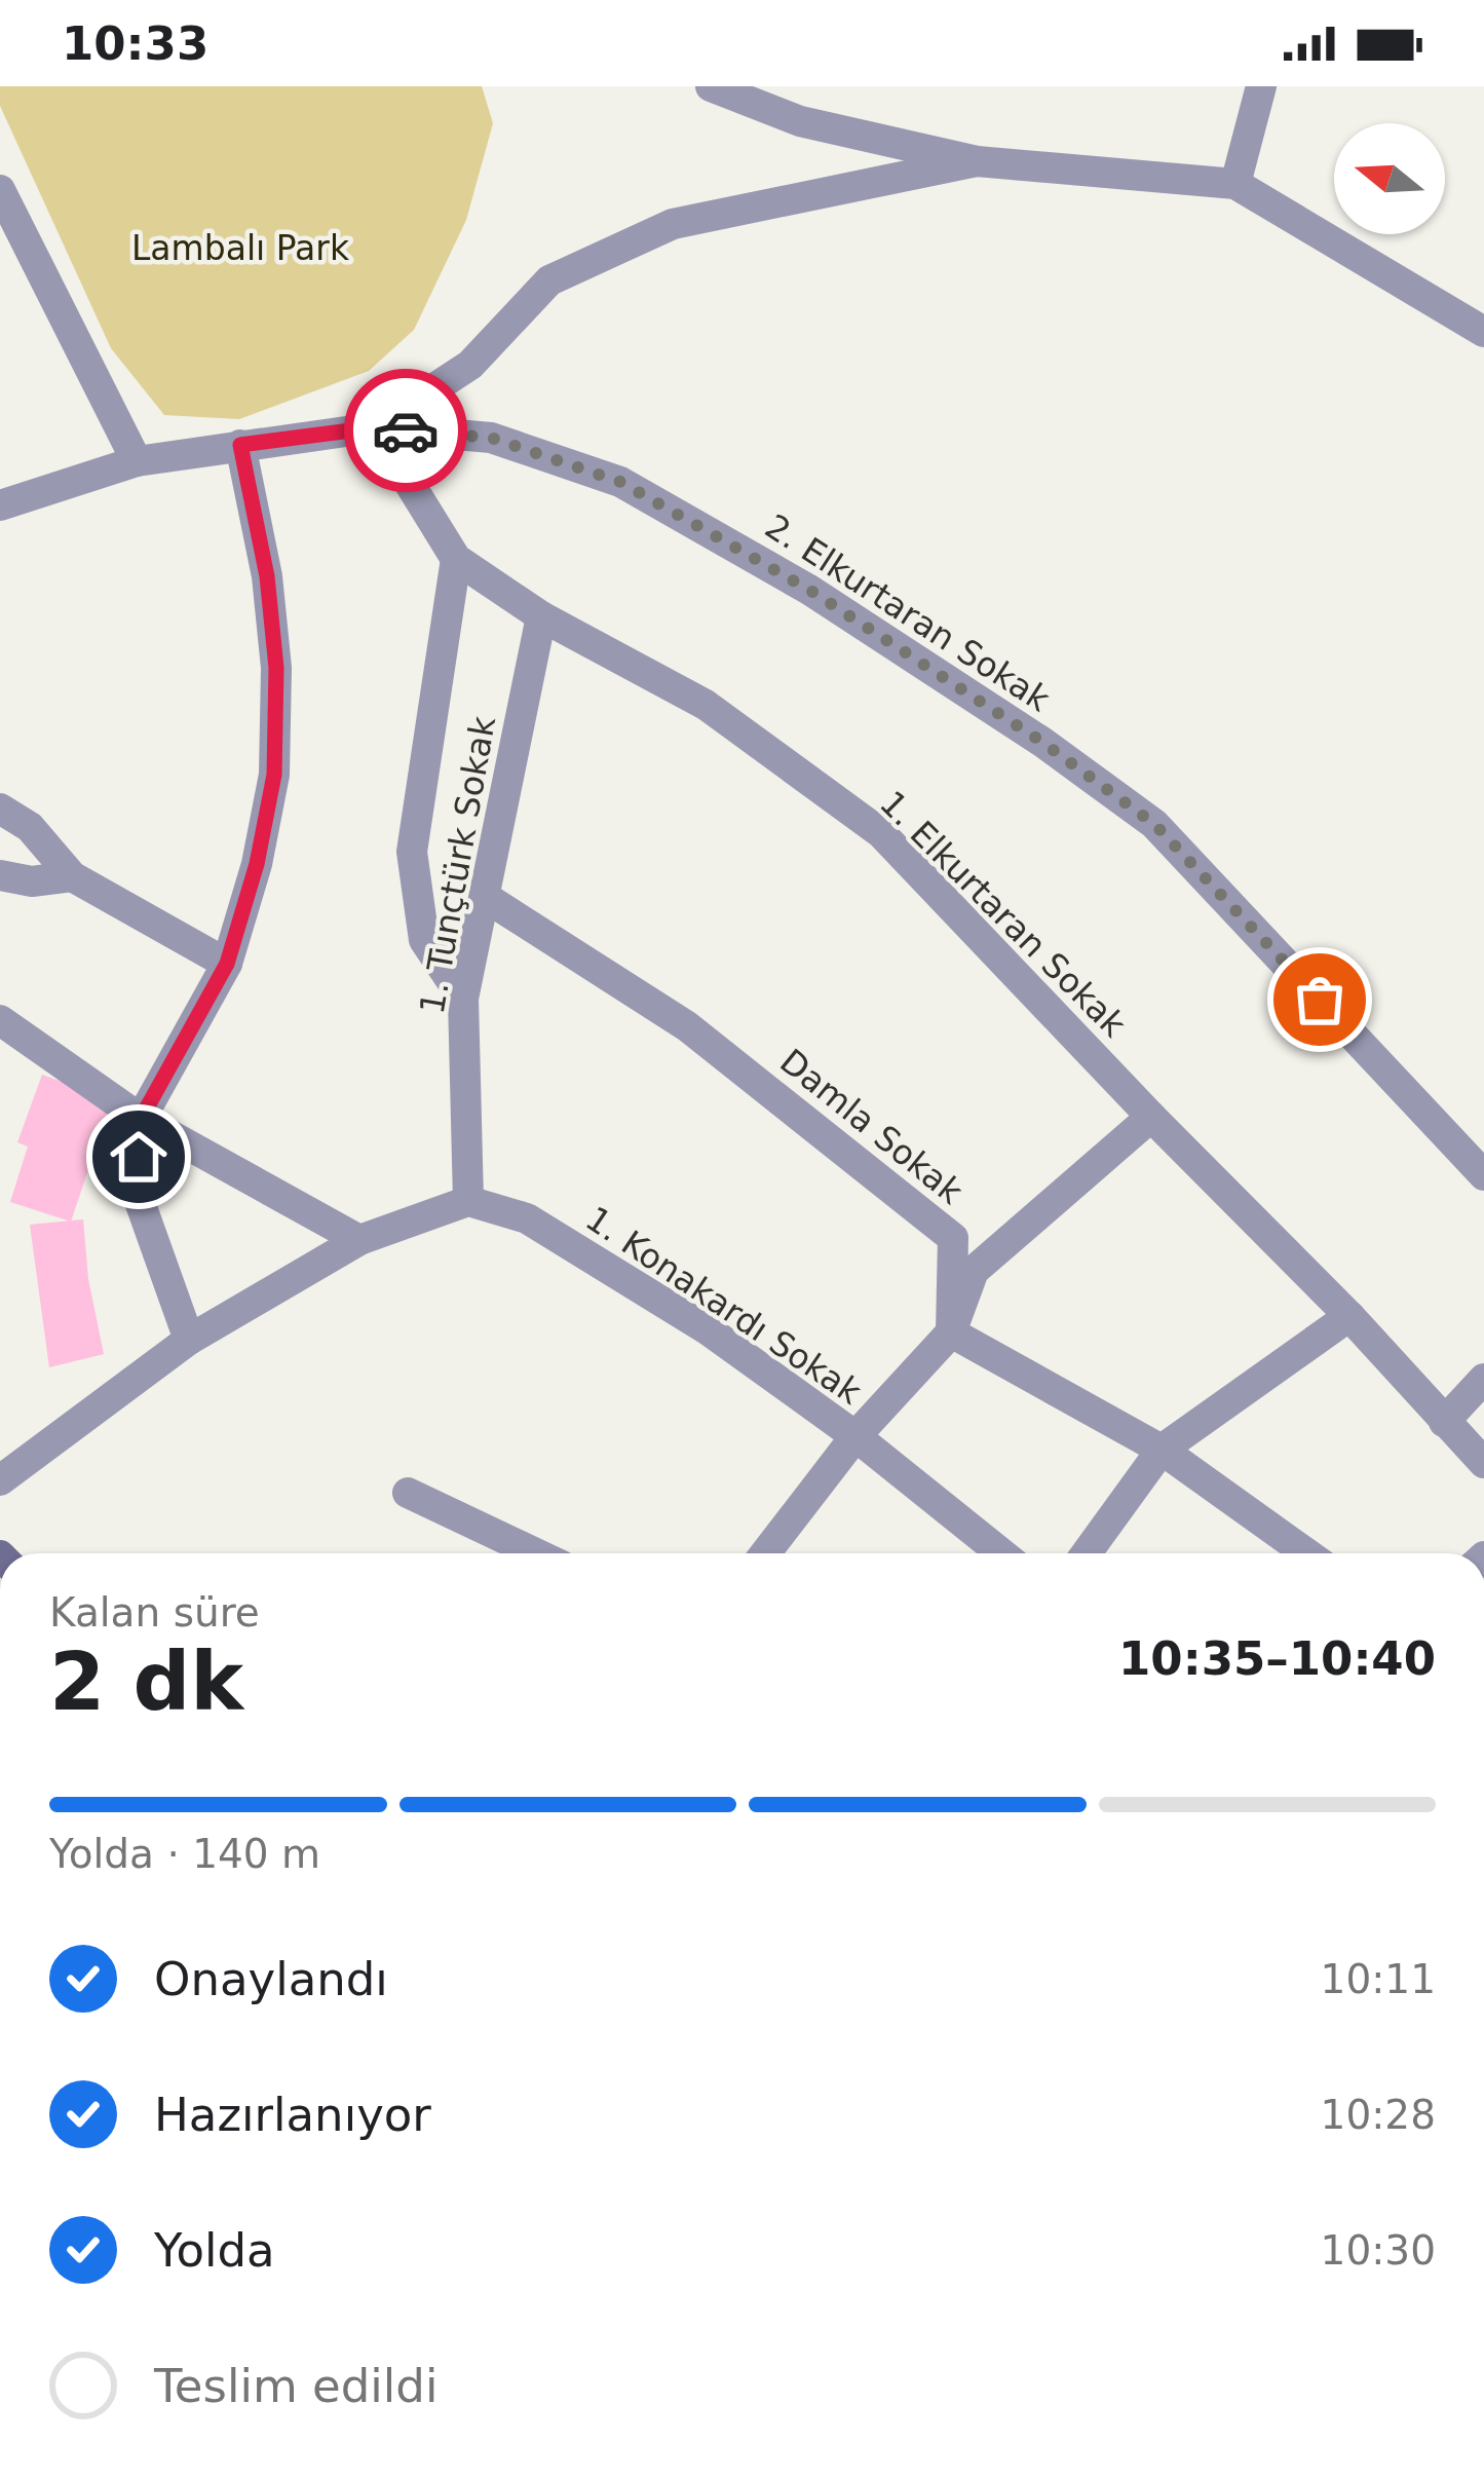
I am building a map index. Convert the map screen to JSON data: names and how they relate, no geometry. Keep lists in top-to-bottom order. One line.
{"streets":{"street":["2. Elkurtaran Sokak","1. Tunçtürk Sokak","1. Elkurtaran Sokak","Damla Sokak","1. Konakardı Sokak"]},"crossings":[["2. Elkurtaran Sokak","1. Elkurtaran Sokak"],["1. Tunçtürk Sokak","1. Elkurtaran Sokak"],["1. Tunçtürk Sokak","Damla Sokak"],["1. Tunçtürk Sokak","1. Konakardı Sokak"]],"parks":["Lambalı Park"],"north":"left","page":{"status":"10:33","heading":["2 dk","Kalan süre","10:35–10:40"],"bar":"Yolda · 140 m","list":[["Onaylandı","10:11"],["Hazırlanıyor","10:28"],["Yolda","10:30"],"Teslim edildi"]}}
